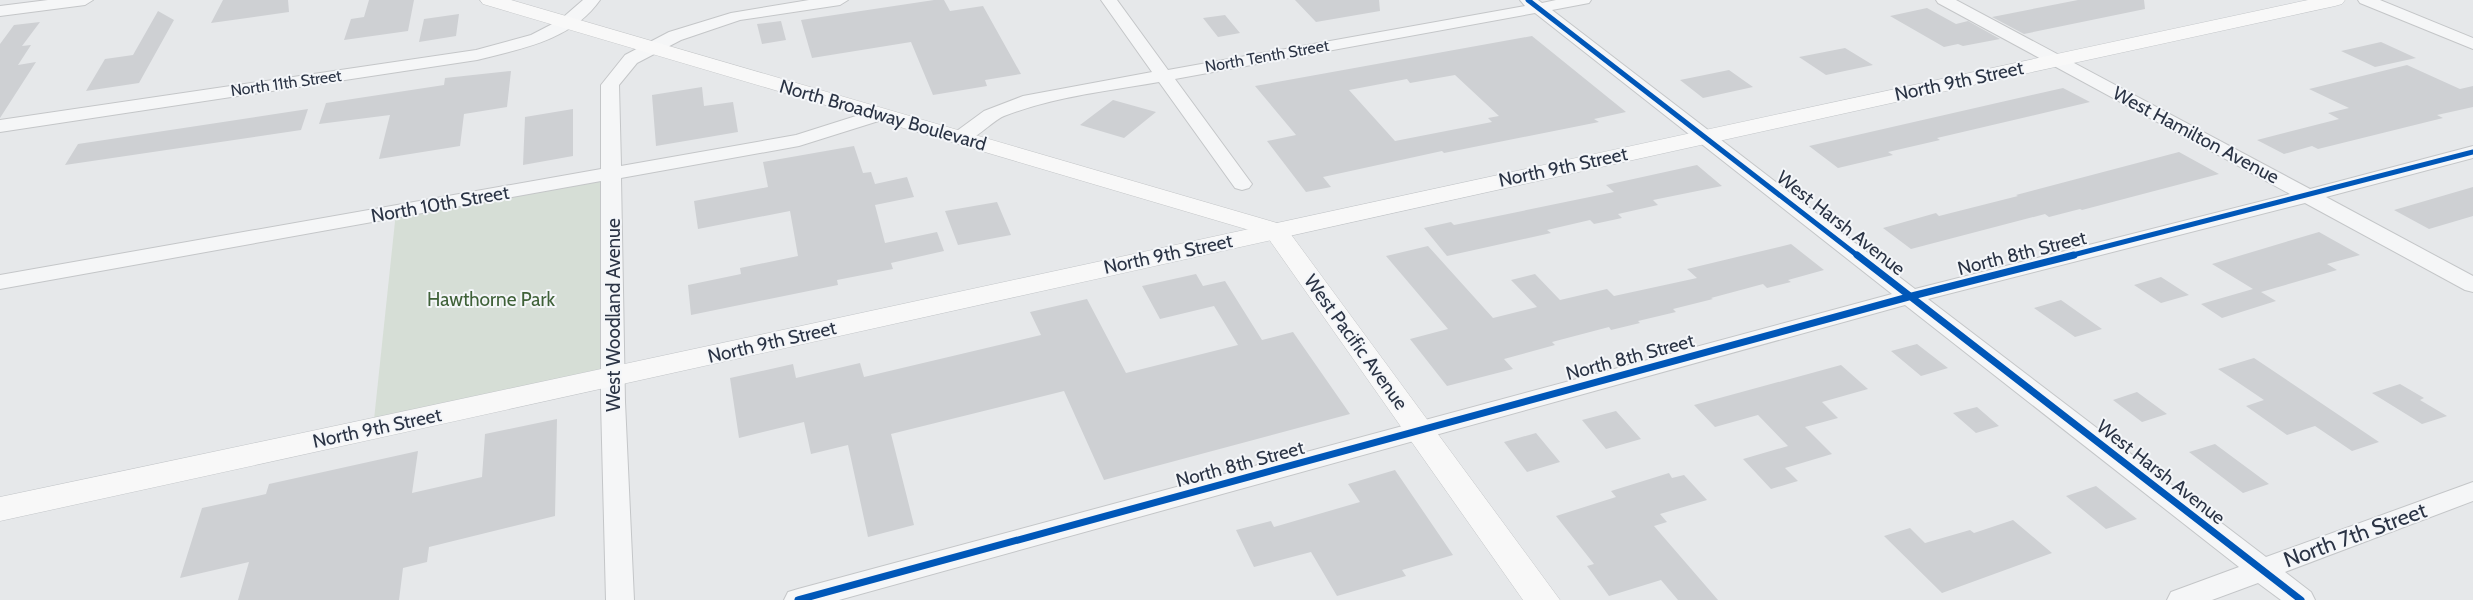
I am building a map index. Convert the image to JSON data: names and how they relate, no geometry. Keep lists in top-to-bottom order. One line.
{"streets":{"main road":["North 9th Street","North Broadway Boulevard","West Pacific Avenue"],"street":["North Tenth Street","North 11th Street","West Hamilton Avenue","North 10th Street","West Harsh Avenue","North 8th Street","West Woodland Avenue","North 7th Street"]},"crossings":[["North Tenth Street","North Broadway Boulevard"],["North Tenth Street","West Harsh Avenue"],["North 9th Street","North Broadway Boulevard"],["North 9th Street","West Hamilton Avenue"],["North 9th Street","West Harsh Avenue"],["North 9th Street","West Woodland Avenue"],["North 9th Street","West Pacific Avenue"],["North 11th Street","North Broadway Boulevard"],["North Broadway Boulevard","North 10th Street"],["North Broadway Boulevard","West Woodland Avenue"],["North Broadway Boulevard","West Pacific Avenue"],["West Hamilton Avenue","North 8th Street"],["North 10th Street","West Woodland Avenue"],["West Harsh Avenue","North 8th Street"],["West Harsh Avenue","North 7th Street"],["North 8th Street","West Pacific Avenue"]],"parks":["Hawthorne Park"]}
